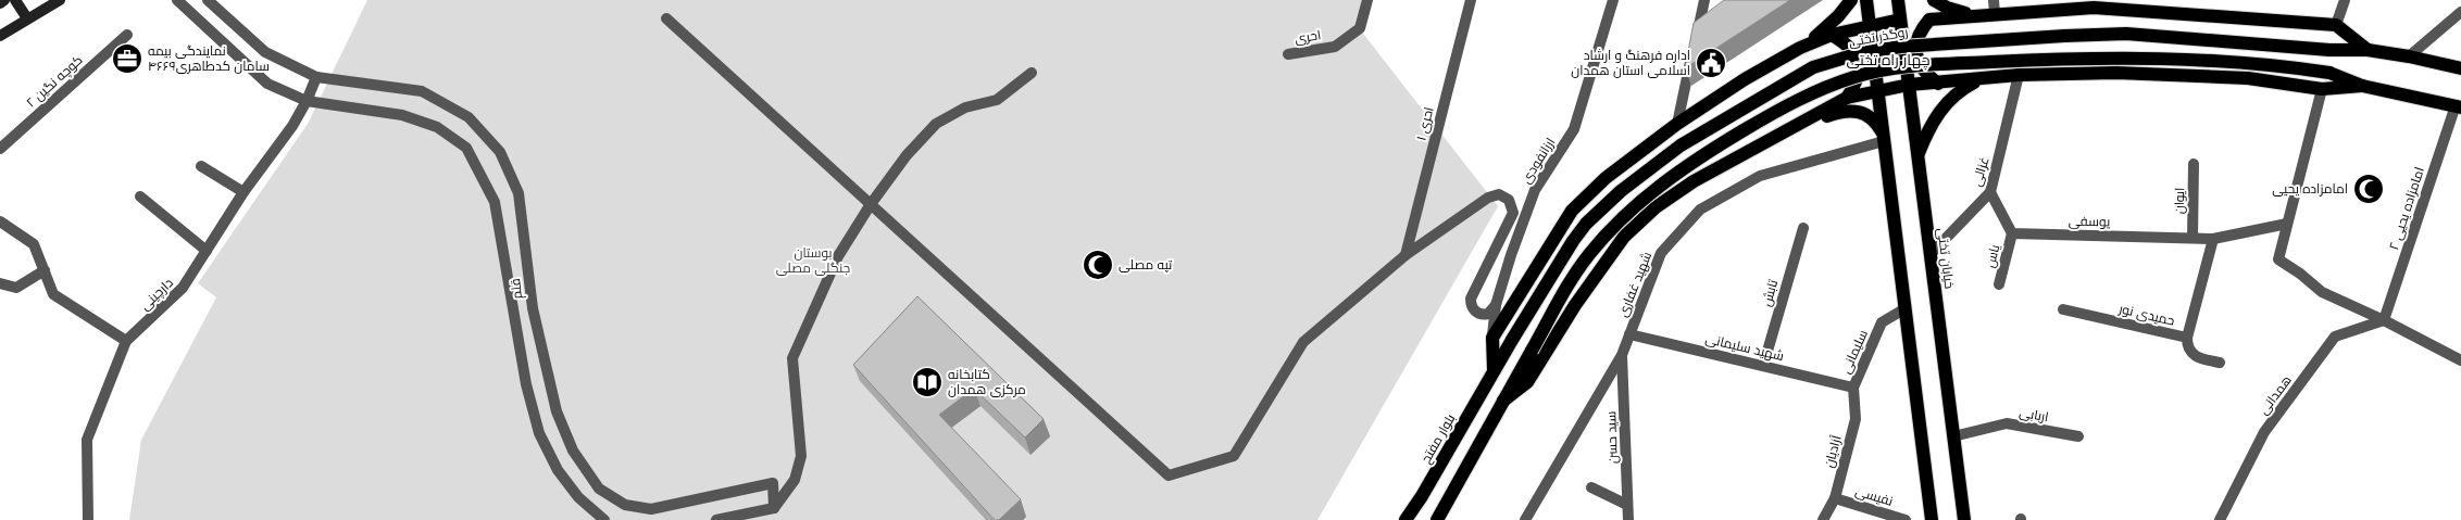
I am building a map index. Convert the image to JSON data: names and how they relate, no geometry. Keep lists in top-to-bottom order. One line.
{"streets":{"main road":["روگذر تختی","خیابان تختی","بلوار مفتح"],"street":["احری","کوچه نگین ۲","احری ۱","ارزانفودی","غزالی","ایوان","امامزاده یحیی ۲","یوسفی","یاس","شهید غفاری","قلم","تابش","دارچینی","حمیدی نور","شهید سلیمانی","سلیمانی","همدانی","اربابی","سید حسن","آزادیان","نفیسی"]},"crossings":[["روگذر تختی","بلوار مفتح"],["غزالی","خیابان تختی"],["ایوان","یوسفی"],["امامزاده یحیی ۲","همدانی"],["یوسفی","یاس"],["یوسفی","حمیدی نور"],["خیابان تختی","اربابی"],["شهید غفاری","شهید سلیمانی"],["شهید غفاری","سید حسن"],["قلم","دارچینی"],["تابش","شهید سلیمانی"],["شهید سلیمانی","سلیمانی"],["شهید سلیمانی","آزادیان"],["سلیمانی","آزادیان"],["آزادیان","نفیسی"]],"districts":["چهار راه تختی"],"parks":["بوستان جنگلی مصلی"],"places":{"office":["نمایندگی بیمه سامان کدطاهری۴۶۶۹"],"public building":["اداره فرهنگ و ارشاد اسلامی استان همدان"],"mosque":["امامزاده یحیی","تپه مصلی"],"library":["کتابخانه مرکزی همدان"]}}
